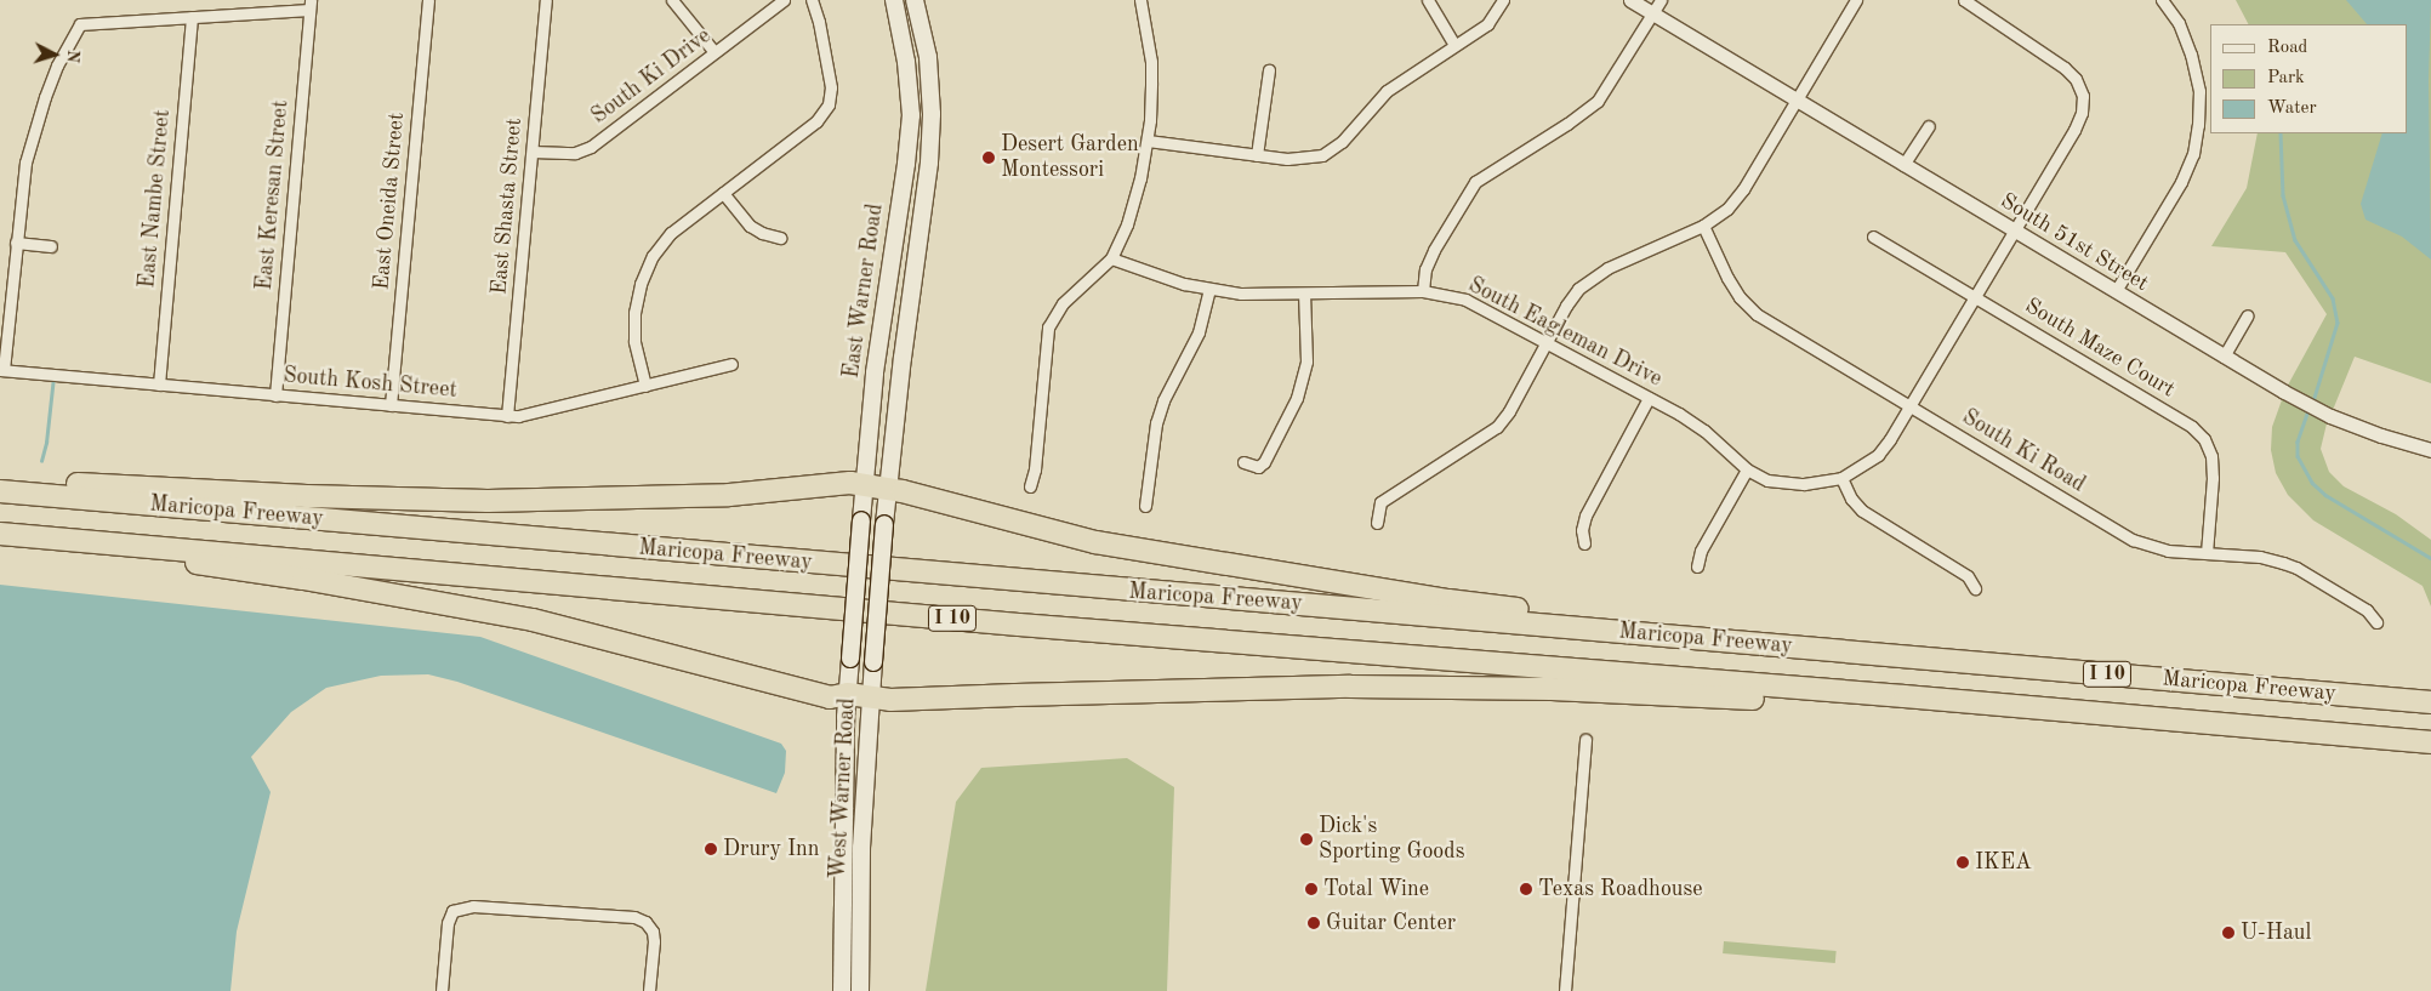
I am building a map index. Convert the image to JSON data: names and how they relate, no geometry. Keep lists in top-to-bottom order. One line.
{"streets":{"highway":["Maricopa Freeway","I 10"],"main road":["East Warner Road","West Warner Road"],"street":["South Ki Drive","East Keresan Street","East Nambe Street","East Oneida Street","East Shasta Street","South 51st Street","South Eagleman Drive","South Maze Court","South Kosh Street","South Ki Road"]},"crossings":[["South Ki Drive","East Shasta Street"],["East Keresan Street","South Kosh Street"],["East Nambe Street","South Kosh Street"],["East Oneida Street","South Kosh Street"],["East Shasta Street","South Kosh Street"],["South 51st Street","South Eagleman Drive"],["East Warner Road","West Warner Road"],["South Eagleman Drive","South Maze Court"],["South Eagleman Drive","South Ki Road"],["South Maze Court","South Ki Road"]],"places":["Desert Garden Montessori","Dick's Sporting Goods","Drury Inn","IKEA","Total Wine","Texas Roadhouse","Guitar Center","U-Haul"],"legend":["Road","Park","Water"],"north":"right"}
